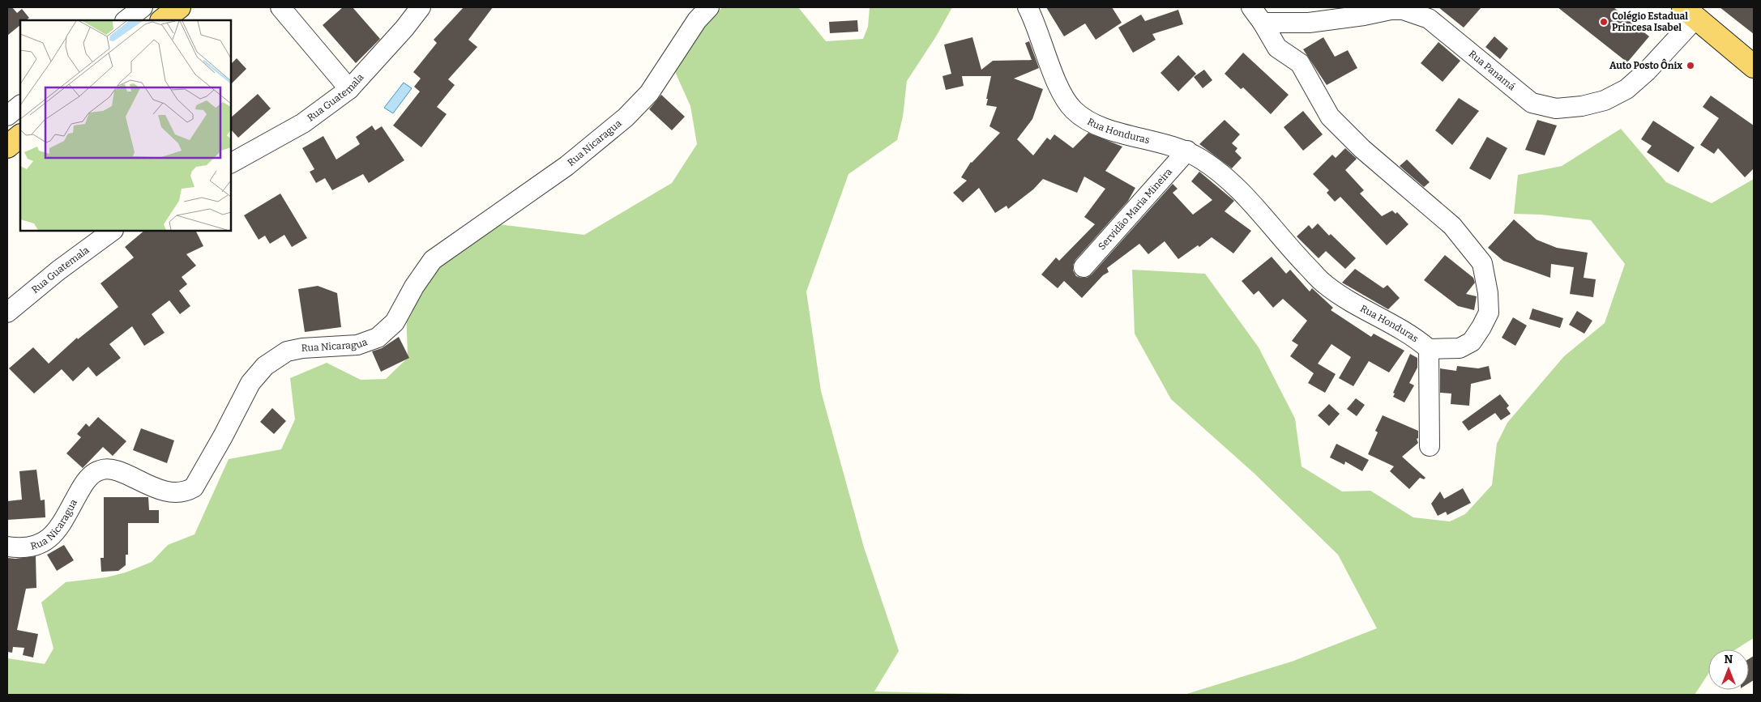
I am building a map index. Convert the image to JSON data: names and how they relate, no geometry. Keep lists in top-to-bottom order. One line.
{"streets":{"street":["Rua Panamá","Rua Guatemala","Rua Honduras","Rua Nicaragua","Servidão Maria Mineira"]},"crossings":[["Rua Panamá","Rua Honduras"],["Rua Honduras","Servidão Maria Mineira"]],"places":["Colégio Estadual Princesa Isabel","Auto Posto Ônix"],"north":"top"}
